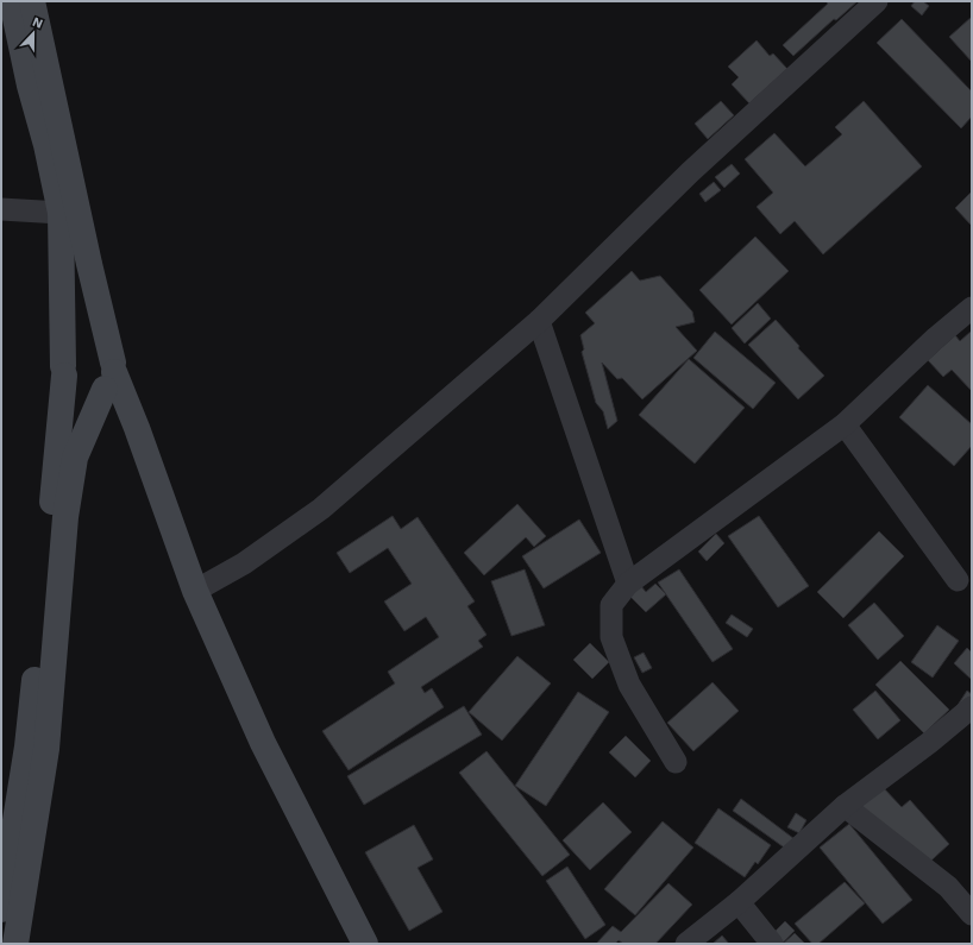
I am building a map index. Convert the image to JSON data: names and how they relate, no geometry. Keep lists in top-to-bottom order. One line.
{"north":"top"}
